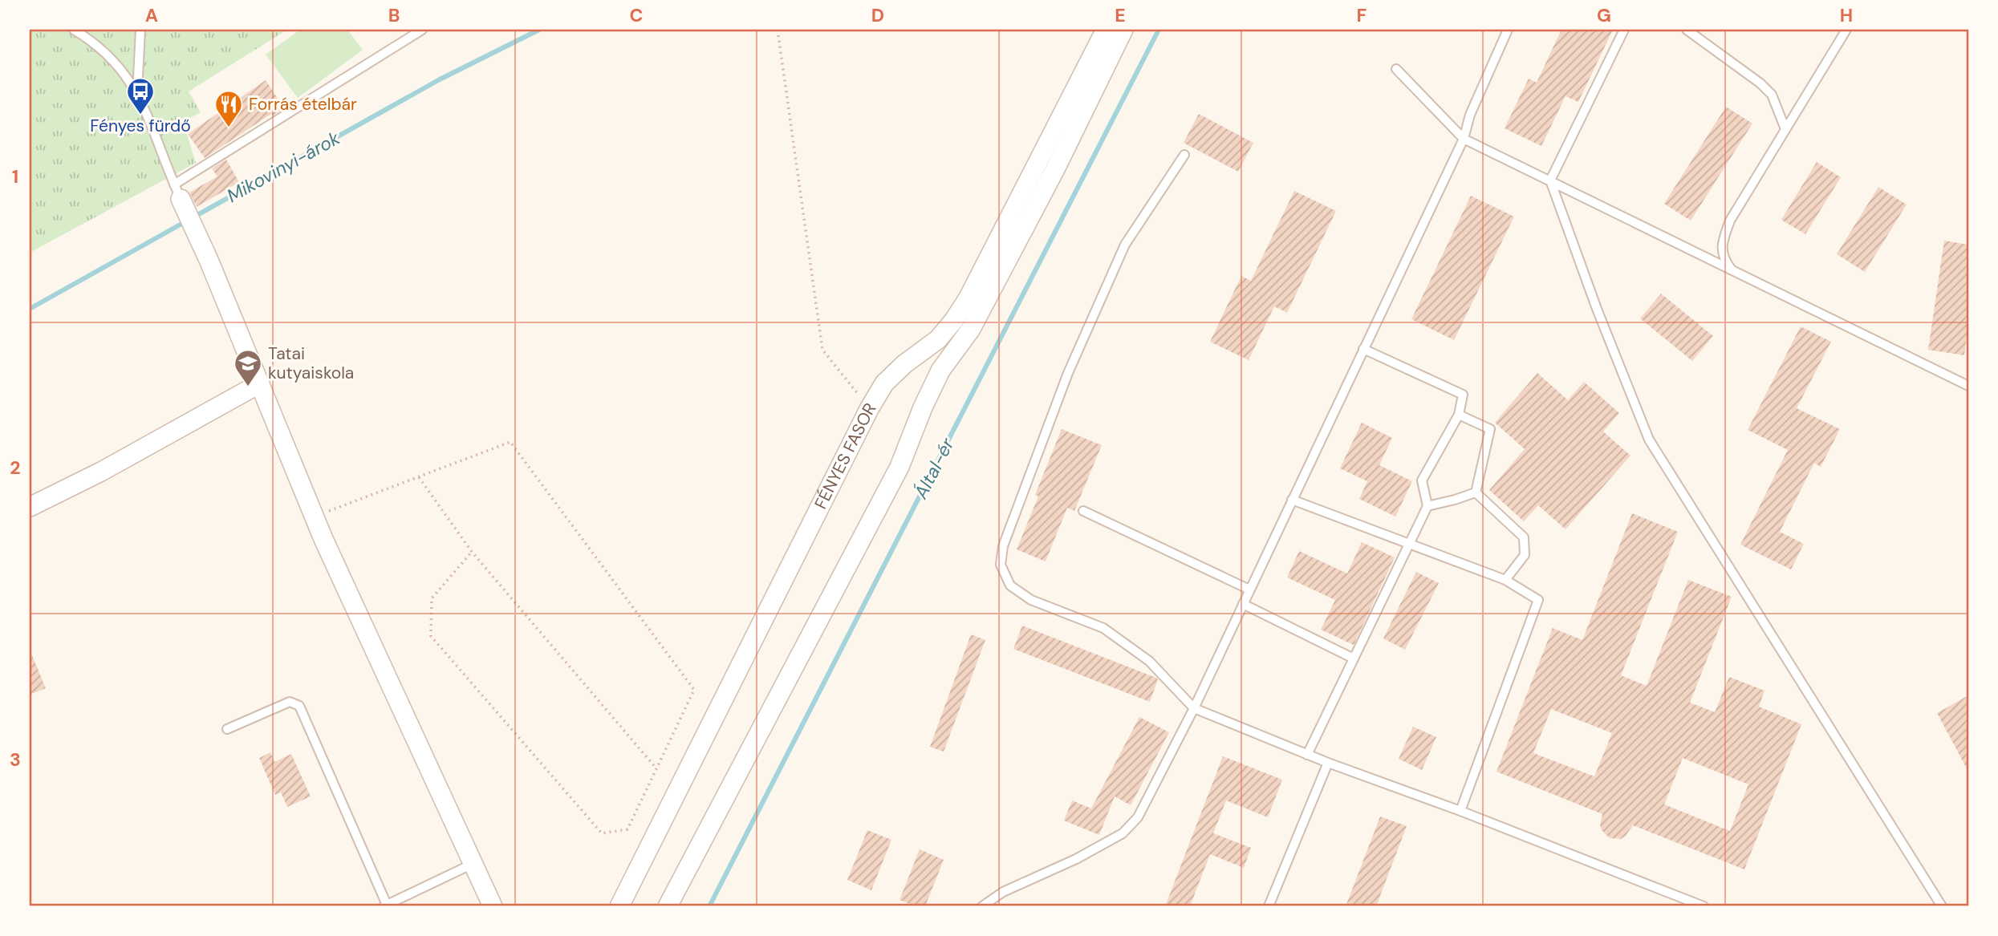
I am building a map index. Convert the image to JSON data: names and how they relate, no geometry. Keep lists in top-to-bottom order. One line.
{"streets":{"street":["FÉNYES FASOR"]},"water":["Mikovinyi-árok","Által-ér"],"places":{"bus stop":["Fényes fürdő"],"restaurant":["Forrás ételbár"],"school or university":["Tatai kutyaiskola"]},"grid":{"columns":["A","B","C","D","E","F","G","H"],"rows":["1","2","3"]}}
